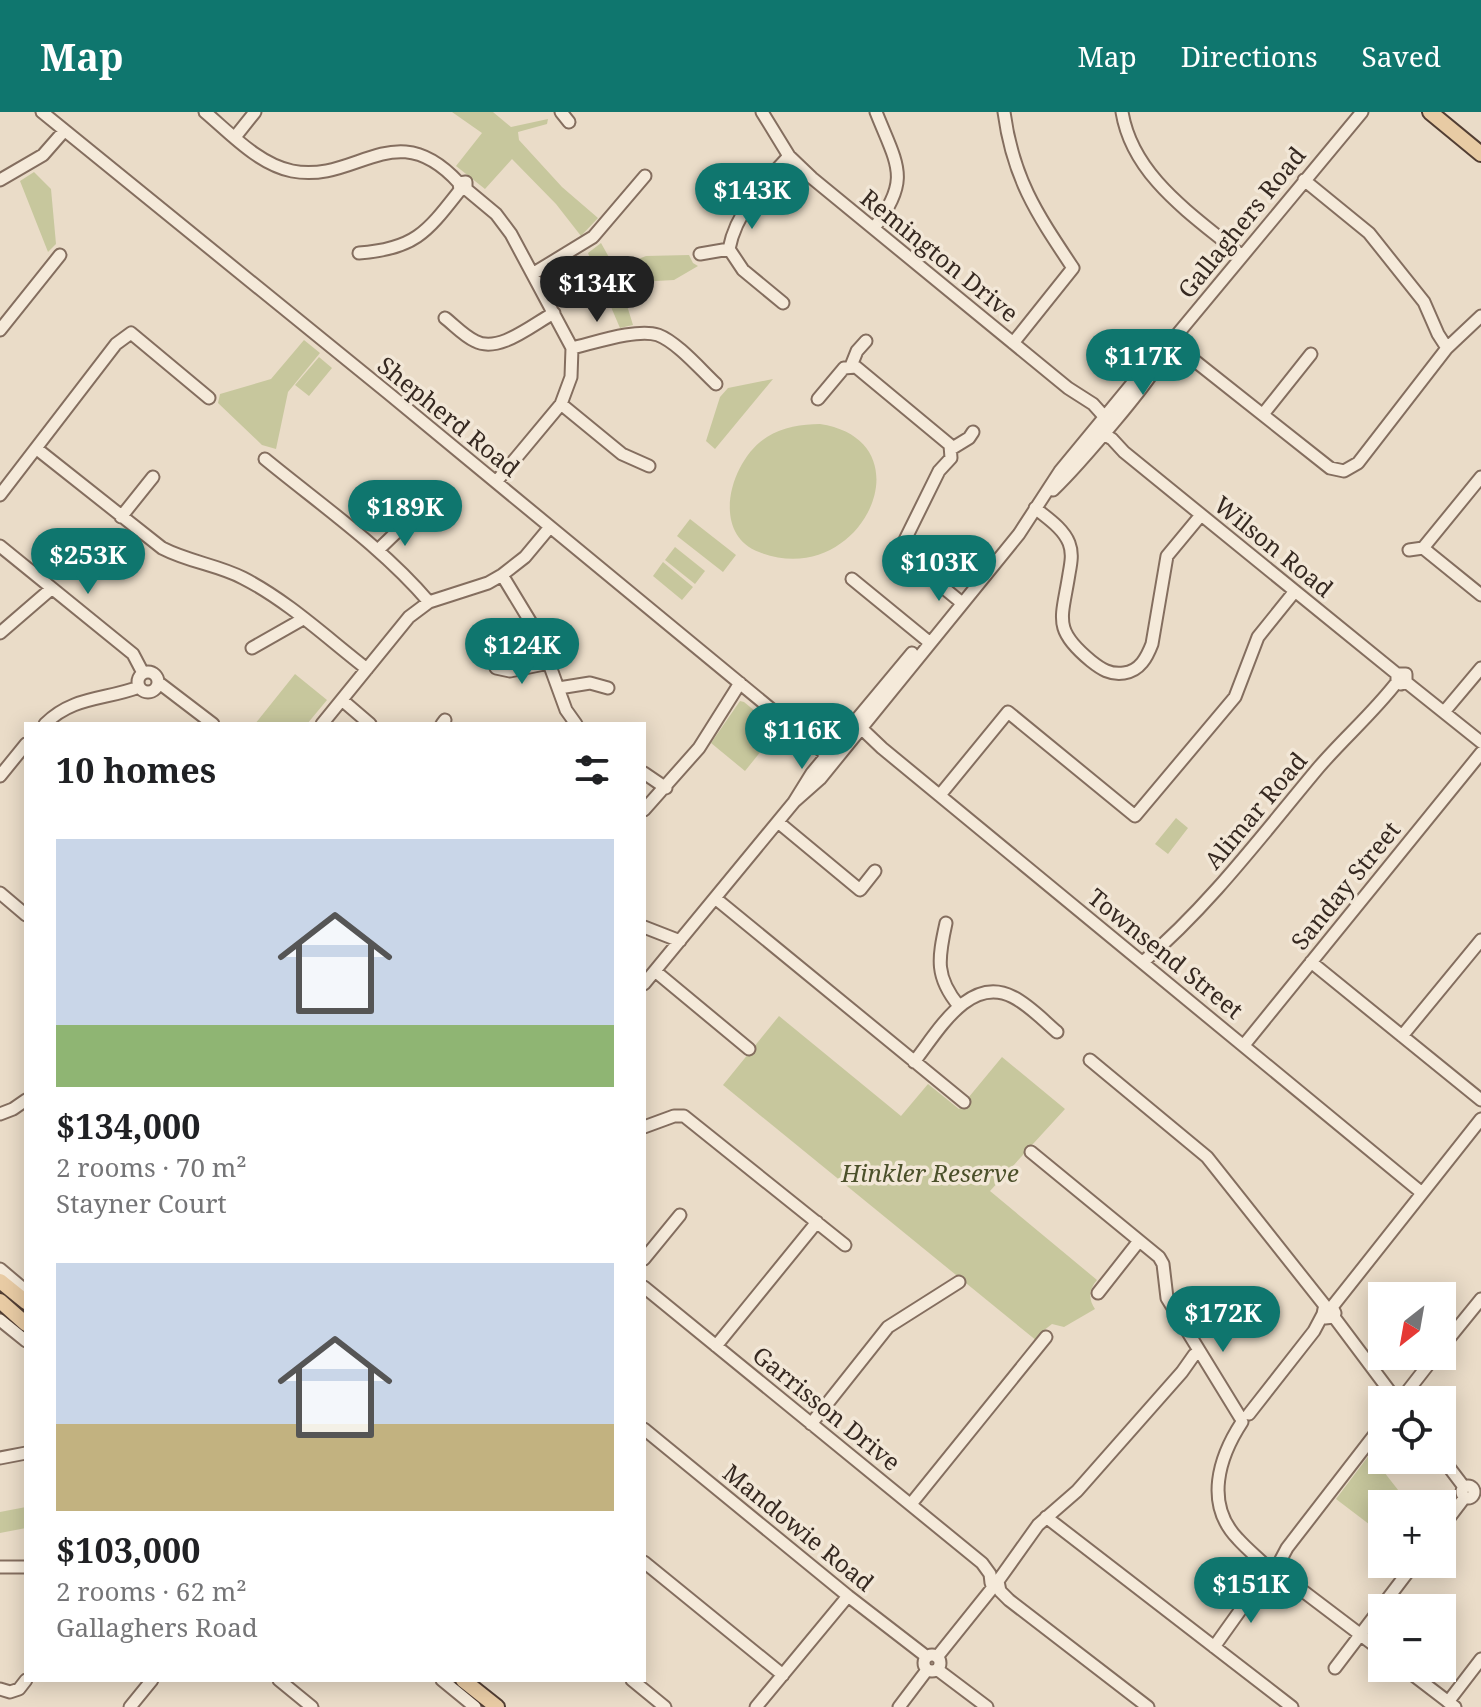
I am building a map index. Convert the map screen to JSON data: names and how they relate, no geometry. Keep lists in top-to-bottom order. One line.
{"streets":{"street":["Gallaghers Road","Remington Drive","Shepherd Road","Wilson Road","Alimar Road","Sanday Street","Townsend Street","Garrisson Drive","Mandowie Road"]},"crossings":[["Gallaghers Road","Remington Drive"],["Gallaghers Road","Shepherd Road"],["Gallaghers Road","Wilson Road"],["Gallaghers Road","Townsend Street"],["Remington Drive","Wilson Road"],["Wilson Road","Alimar Road"],["Alimar Road","Townsend Street"],["Sanday Street","Townsend Street"]],"parks":["Hinkler Reserve"],"north":"bottom left","page":{"header":"Map","nav":["Map","Directions","Saved"],"price":["$143K","$134K","$117K","$189K","$253K","$103K","$124K","$116K","$172K","$151K"],"heading":"10 homes","list":[{"name":"$134,000","note":"2 rooms · 70 m² · Stayner Court"},{"name":"$103,000","note":"2 rooms · 62 m² · Gallaghers Road"}],"map_buttons":["+","−"]}}
